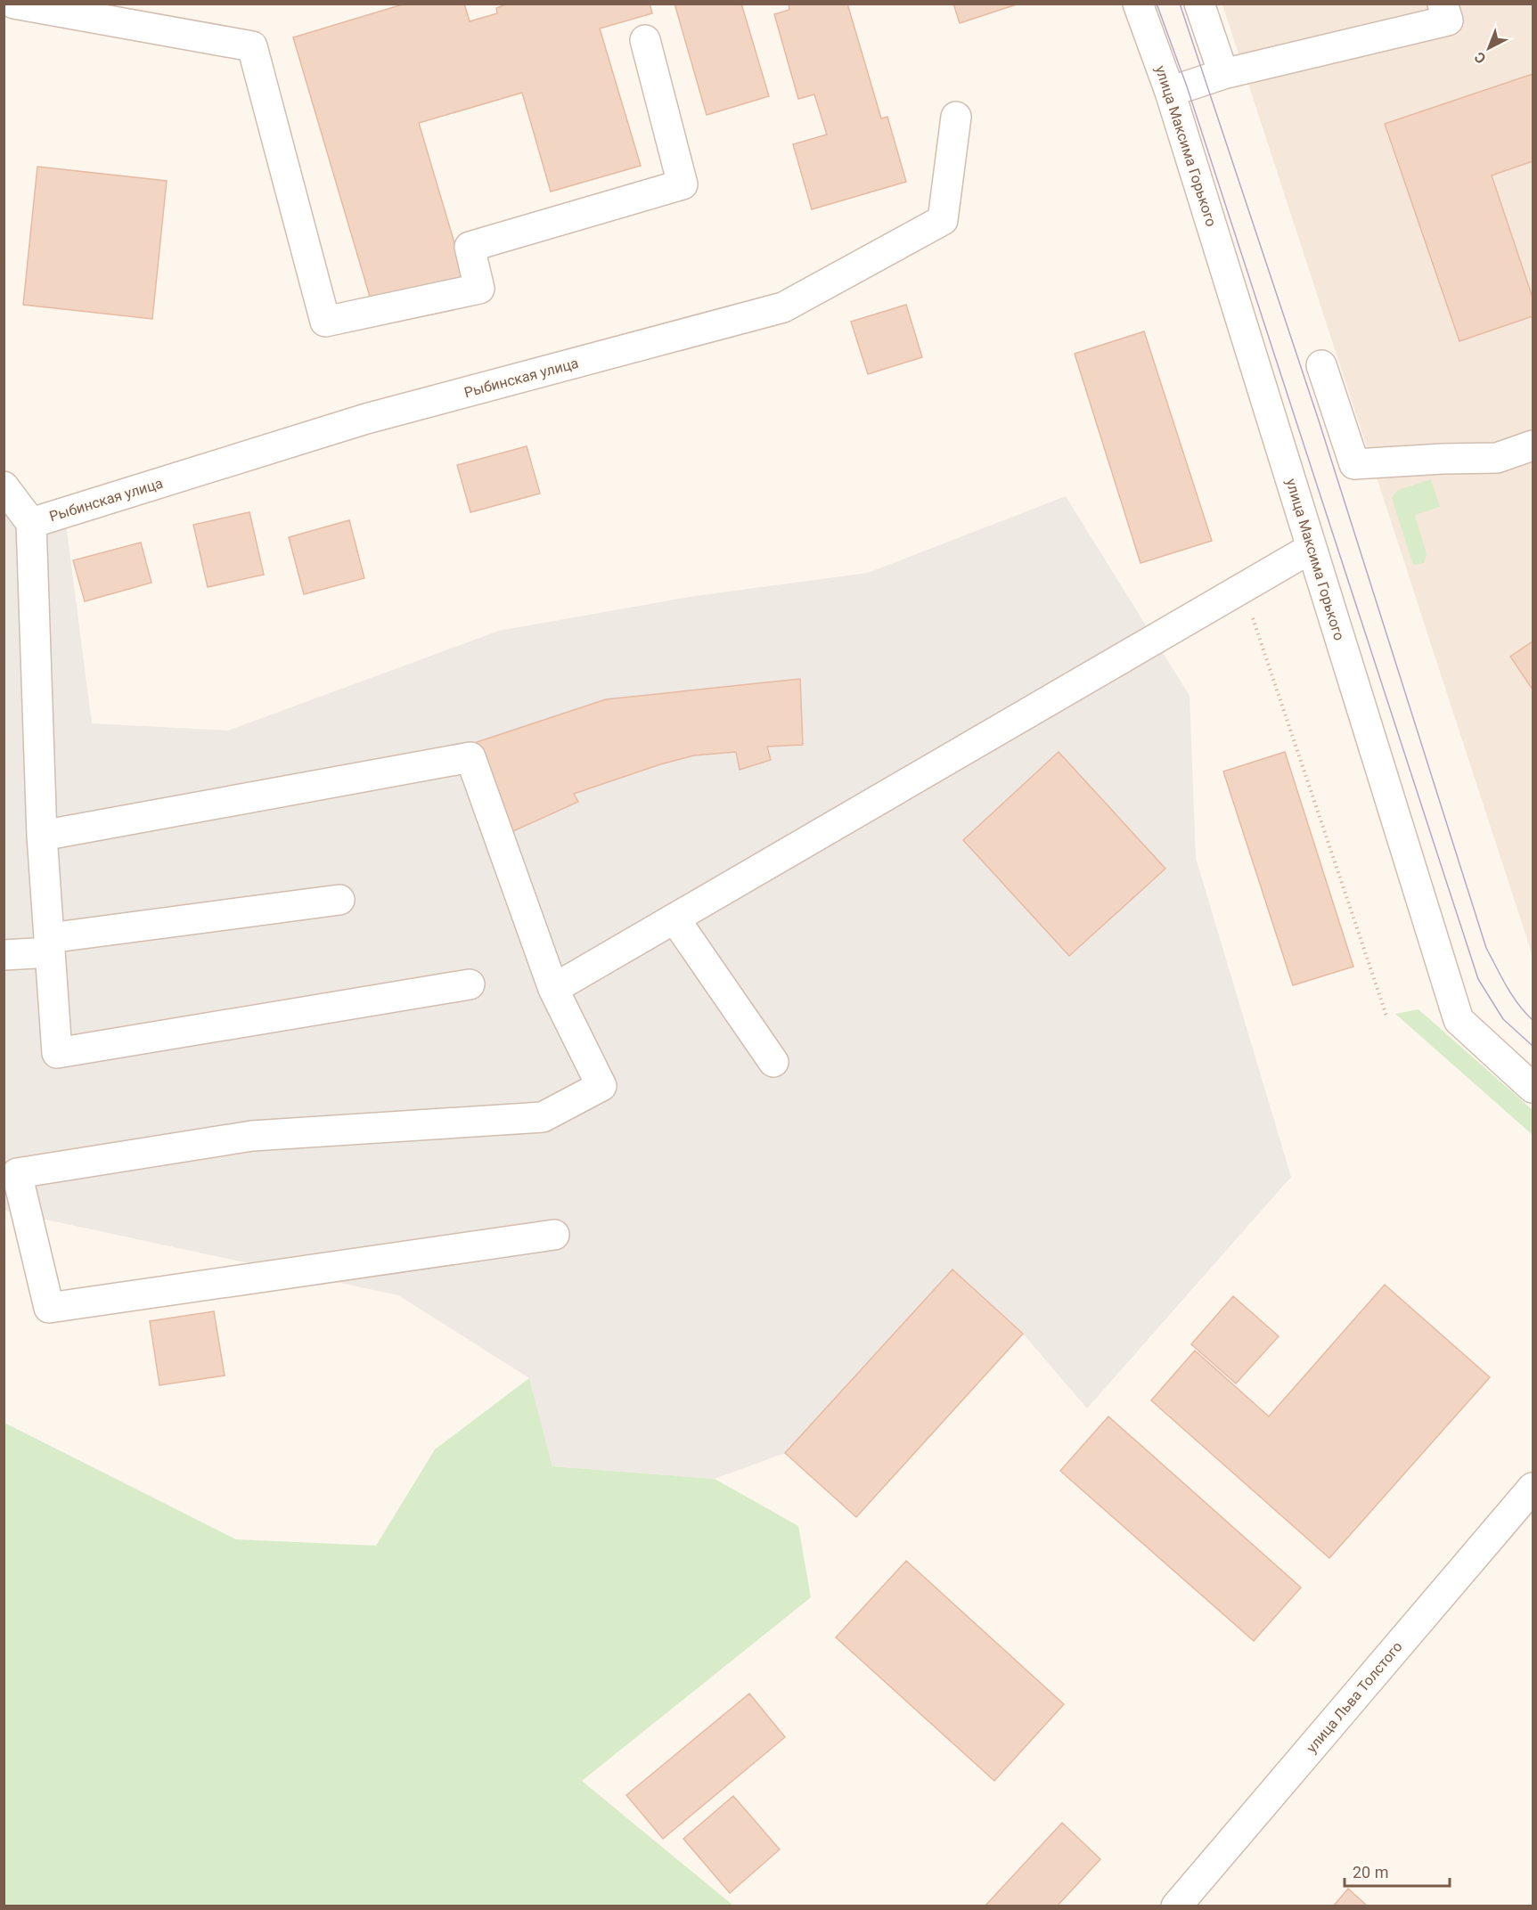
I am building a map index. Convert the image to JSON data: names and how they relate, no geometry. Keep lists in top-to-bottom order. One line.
{"streets":{"street":["улица Максима Горького","Рыбинская улица","улица Льва Толстого"]},"scale_bar":"20 m","north":"bottom left"}
